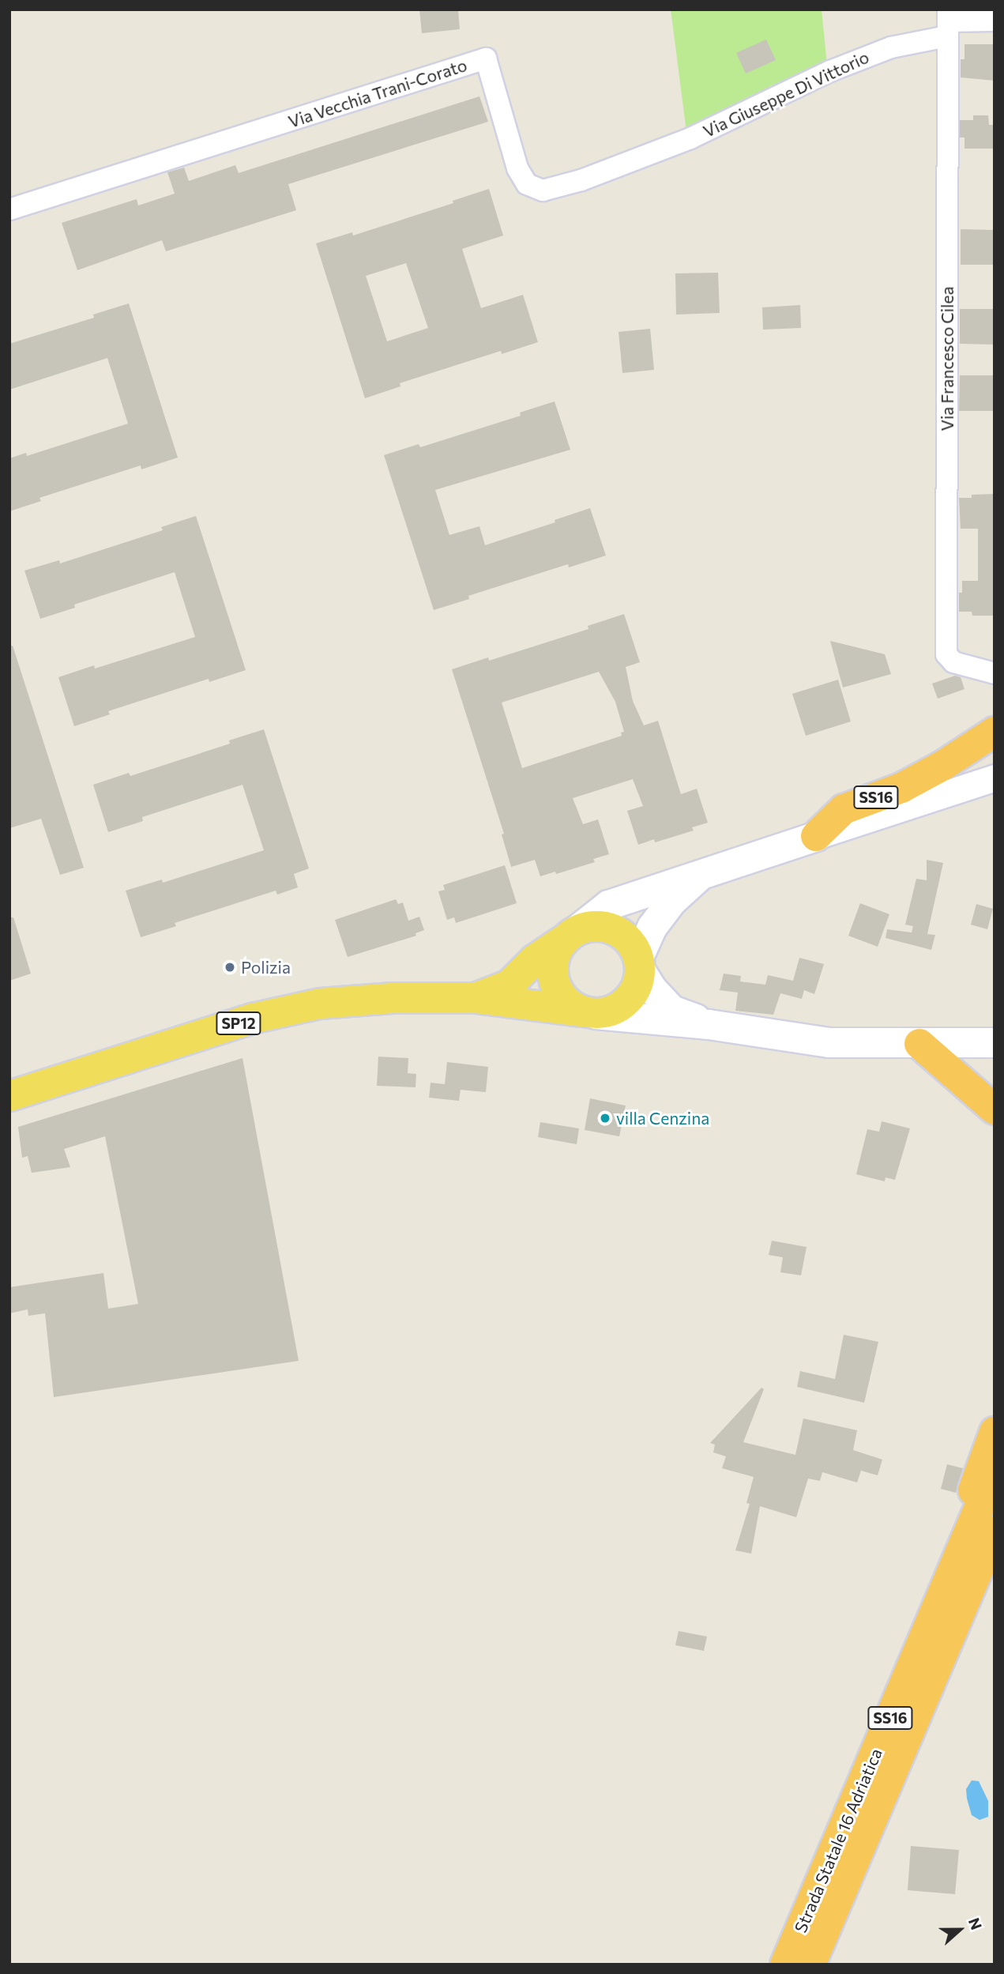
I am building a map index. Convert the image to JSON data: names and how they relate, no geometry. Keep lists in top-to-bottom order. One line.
{"streets":{"highway":["SS16","Strada Statale 16 Adriatica"],"main road":["SP12"],"street":["Via Vecchia Trani-Corato","Via Giuseppe Di Vittorio","Via Francesco Cilea"]},"crossings":[["Via Vecchia Trani-Corato","Via Giuseppe Di Vittorio"],["Via Giuseppe Di Vittorio","Via Francesco Cilea"],["SS16","Strada Statale 16 Adriatica"]],"places":["Polizia","villa Cenzina"],"north":"right"}
